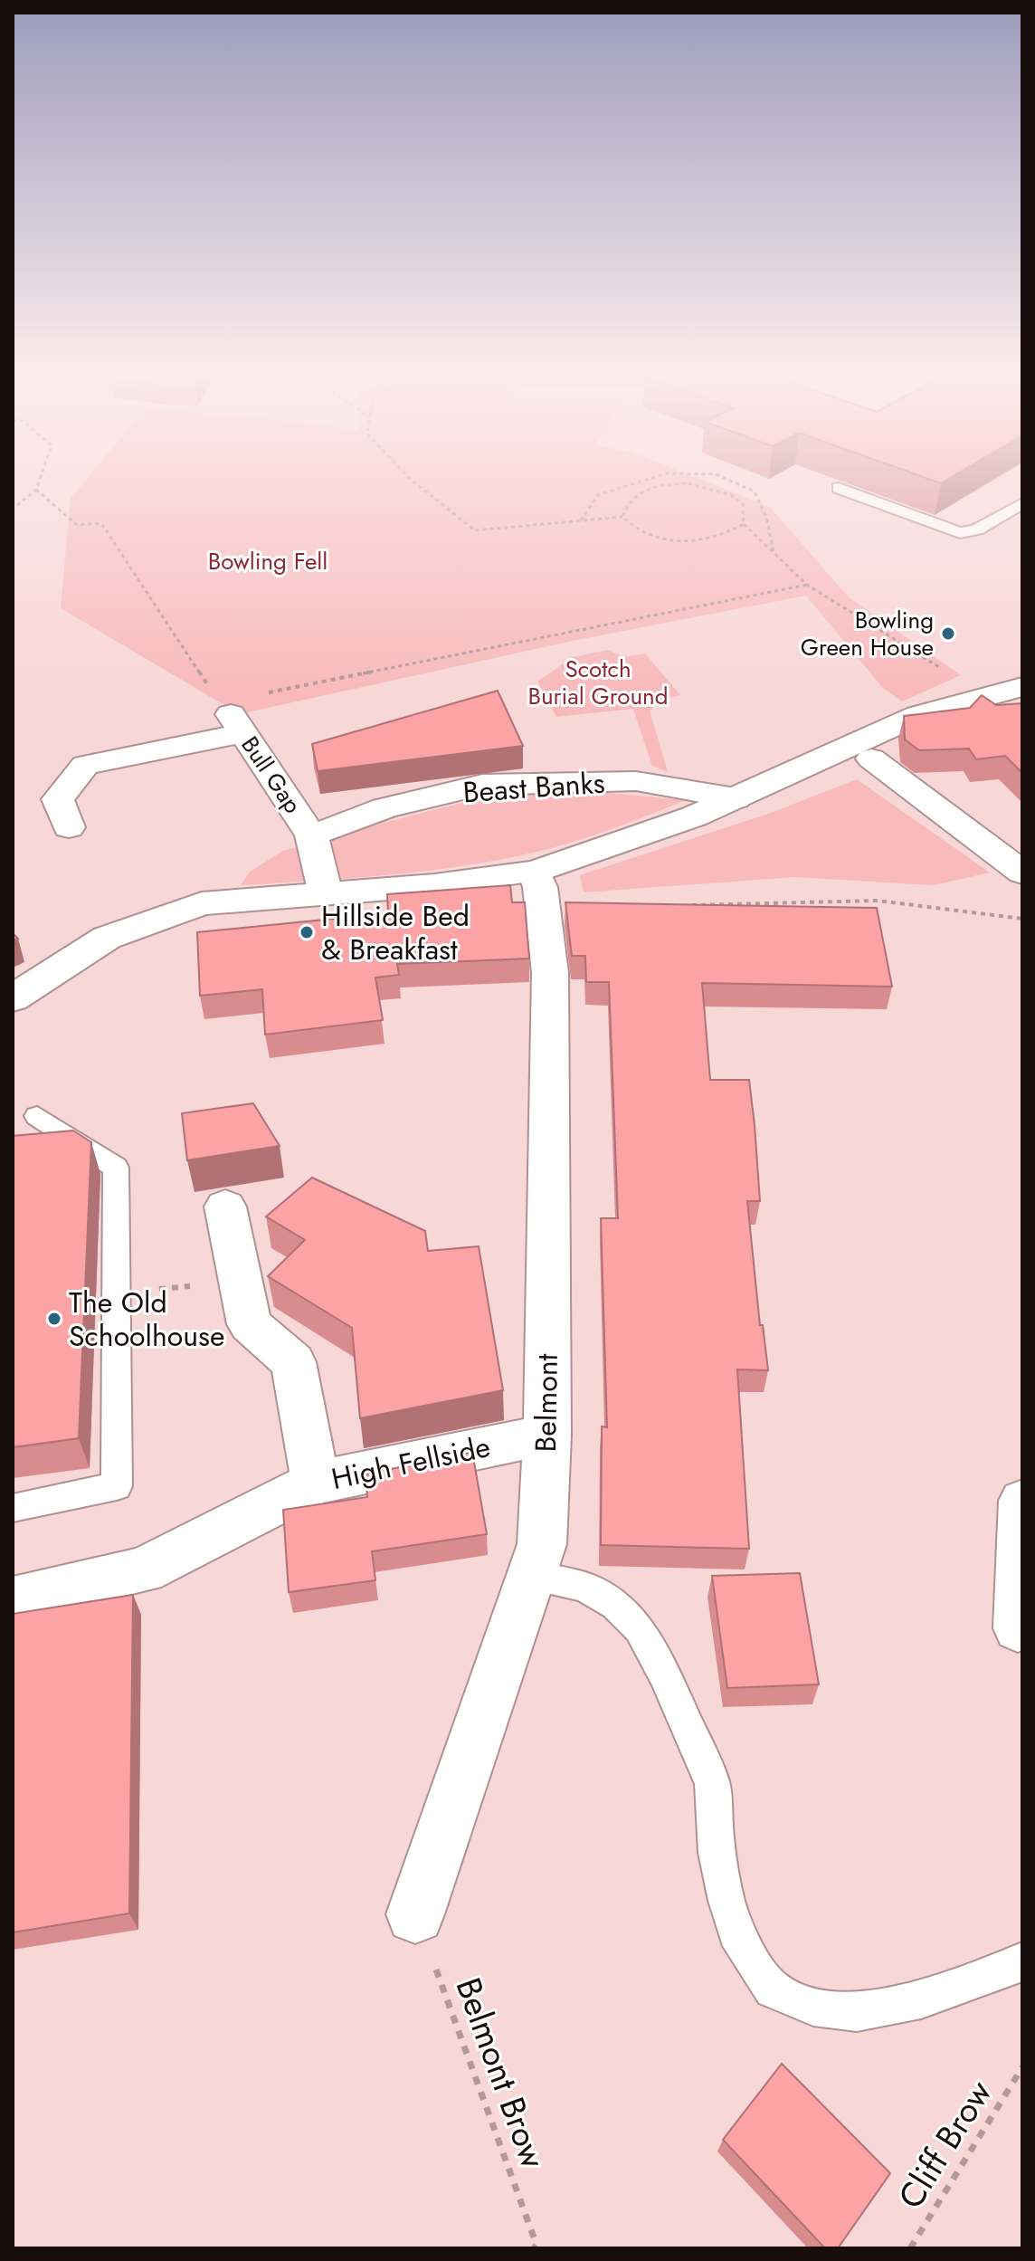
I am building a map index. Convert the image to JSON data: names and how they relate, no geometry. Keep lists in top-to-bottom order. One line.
{"streets":{"street":["Bull Gap","Beast Banks","Belmont","High Fellside"],"path":["Belmont Brow","Cliff Brow"]},"crossings":[["Bull Gap","Beast Banks"],["Belmont","High Fellside"],["Belmont","Belmont Brow"]],"parks":["Bowling Fell","Scotch Burial Ground"],"places":["Bowling Green House","Hillside Bed & Breakfast","The Old Schoolhouse"]}
